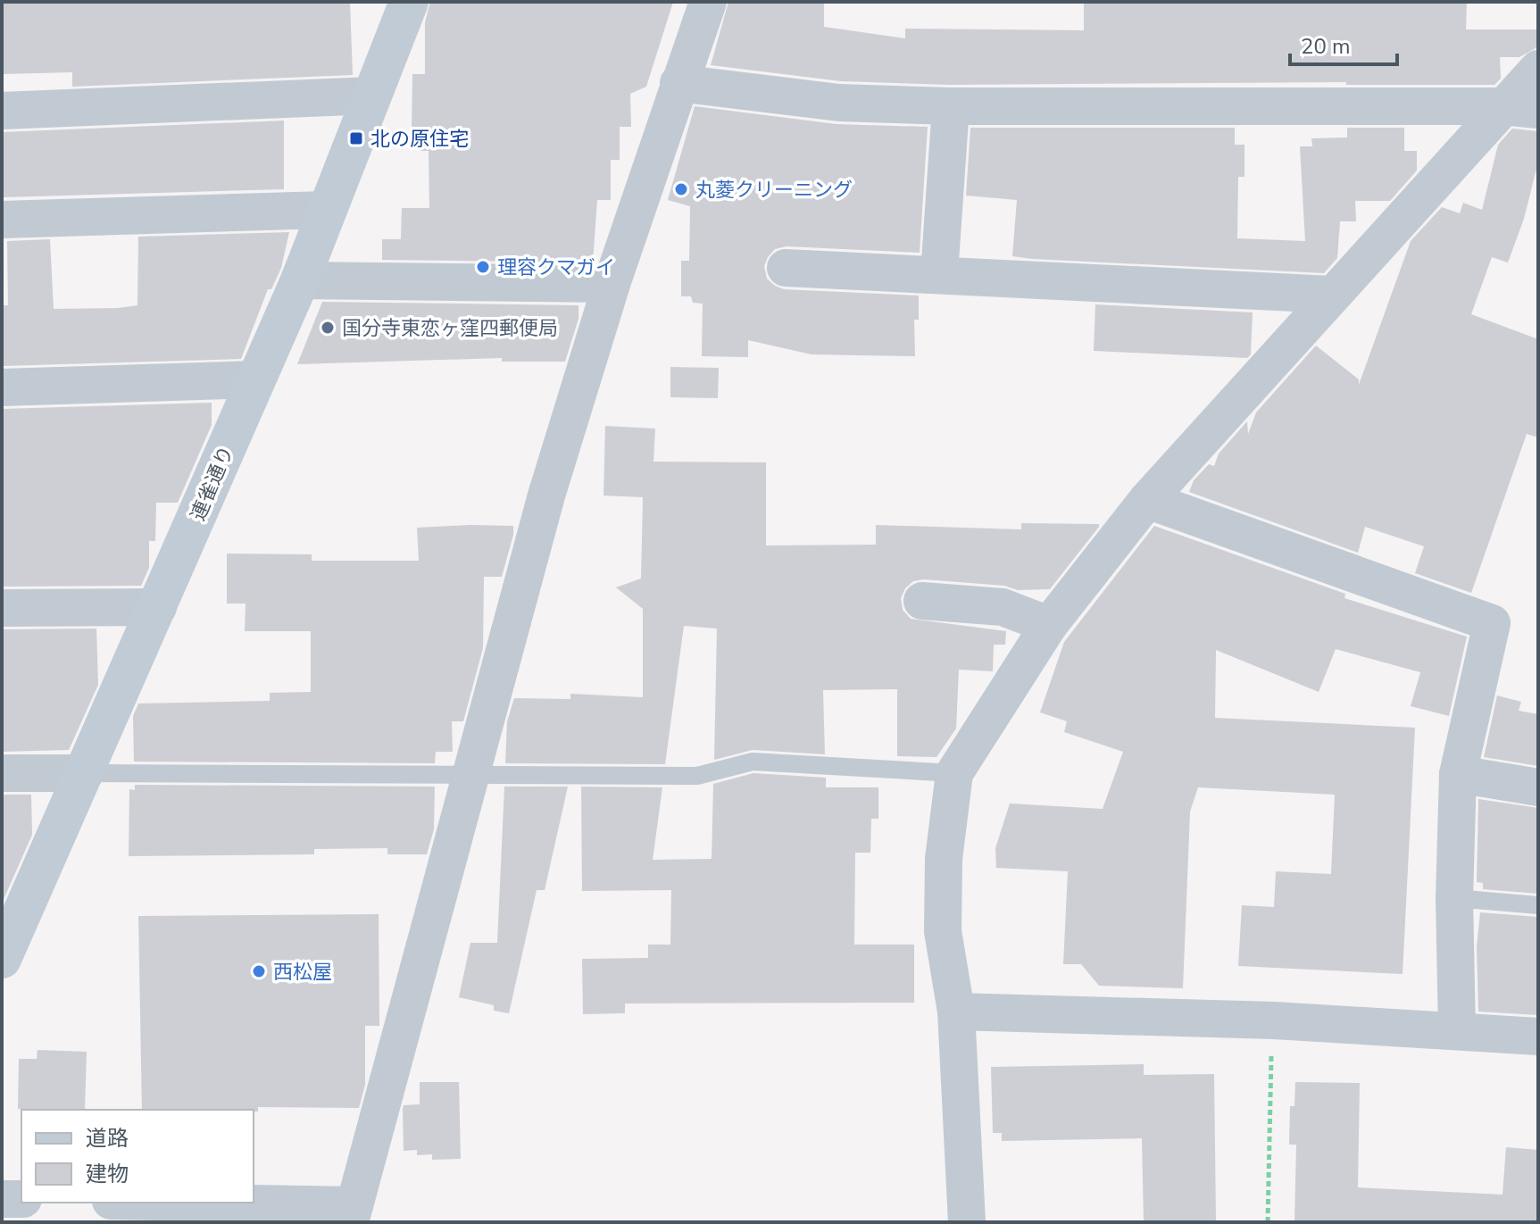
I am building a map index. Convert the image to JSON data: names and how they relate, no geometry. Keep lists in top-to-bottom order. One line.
{"streets":{"main road":["連雀通り"]},"places":{"transit":["北の原住宅"],"other":["丸菱クリーニング","理容クマガイ","国分寺東恋ヶ窪四郵便局","西松屋"]},"legend":["道路","建物"],"scale_bar":"20 m"}
